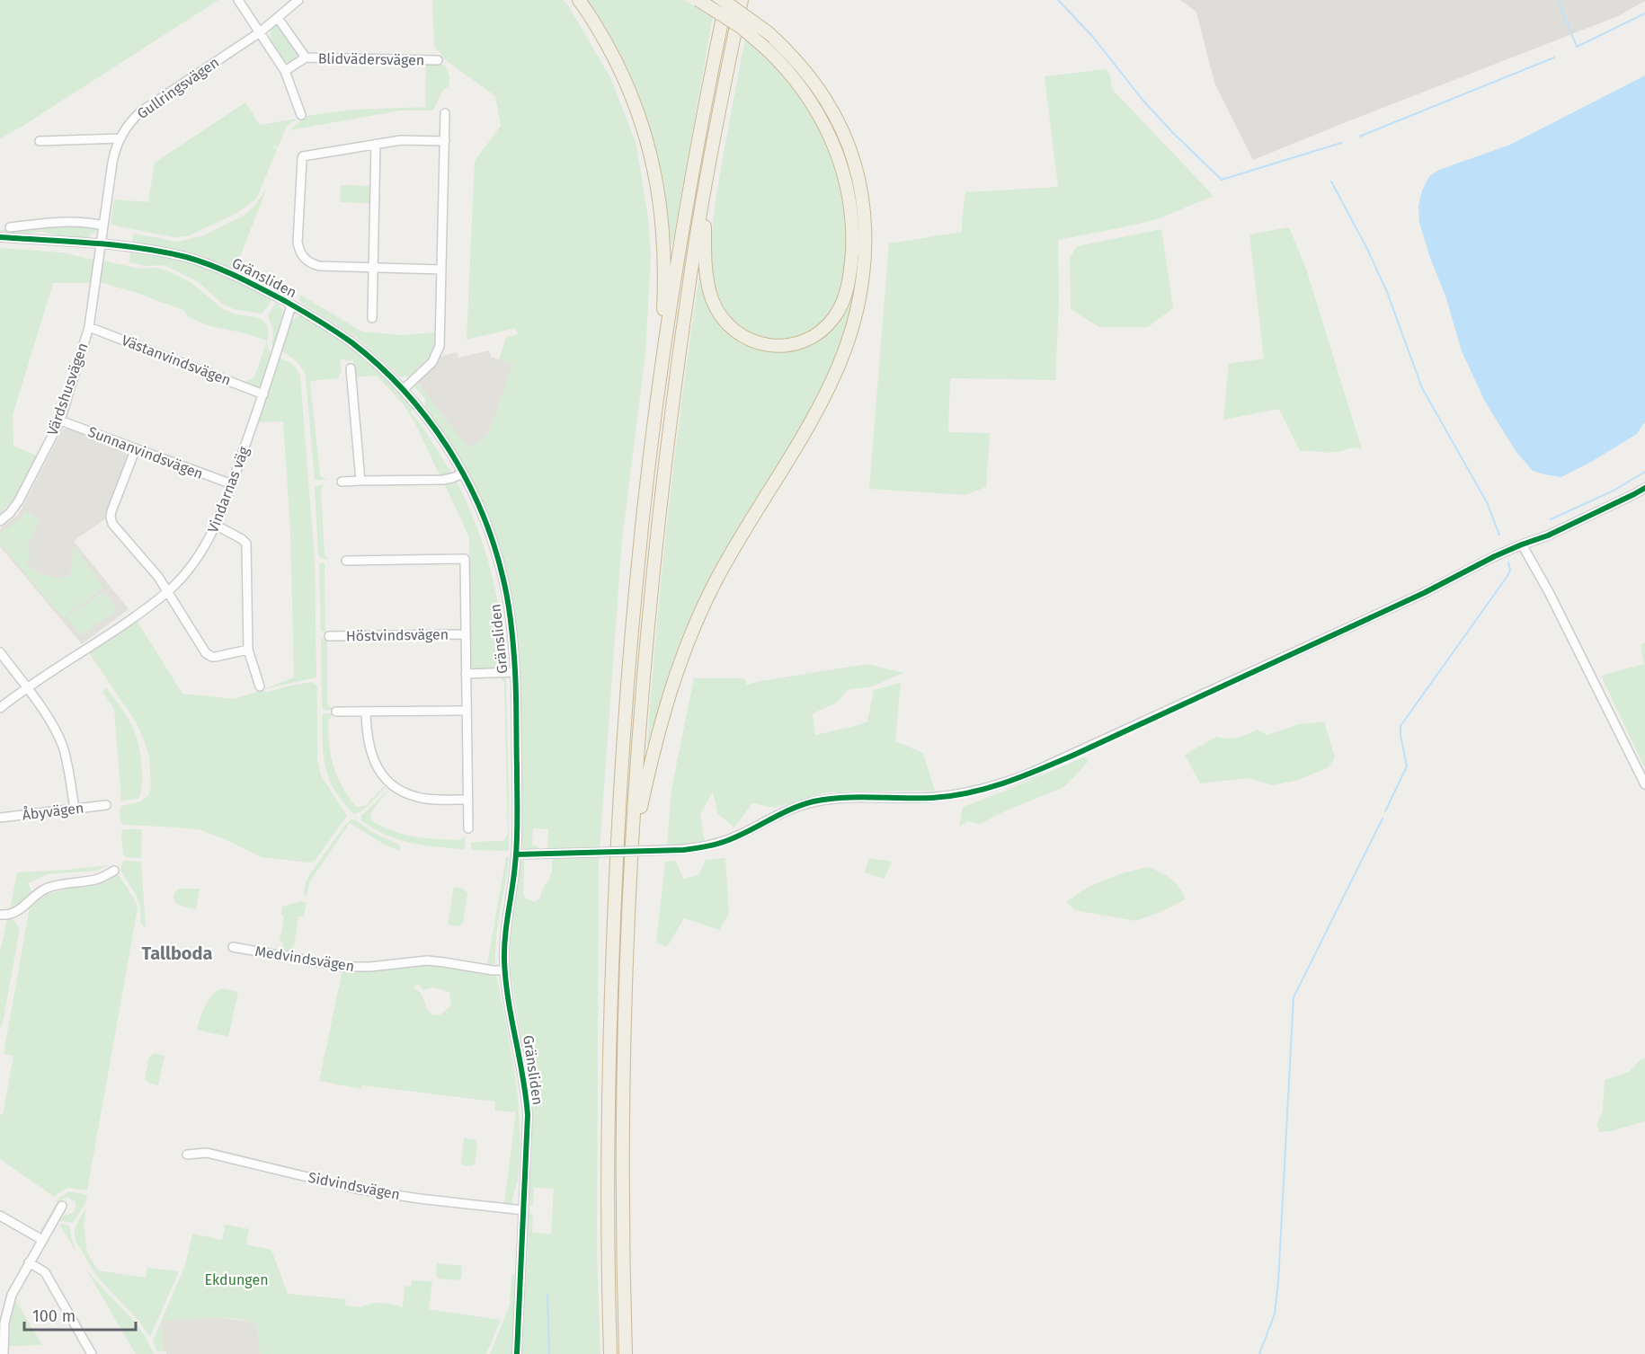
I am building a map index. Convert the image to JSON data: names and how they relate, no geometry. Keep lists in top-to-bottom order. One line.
{"streets":{"street":["Blidvädersvägen","Gullringsvägen","Gränsliden","Västanvindsvägen","Värdshusvägen","Sunnanvindsvägen","Vindarnas väg","Höstvindsvägen","Åbyvägen","Medvindsvägen","Sidvindsvägen"]},"crossings":[["Gullringsvägen","Gränsliden"],["Gullringsvägen","Värdshusvägen"],["Gränsliden","Värdshusvägen"],["Gränsliden","Vindarnas väg"],["Gränsliden","Medvindsvägen"],["Gränsliden","Sidvindsvägen"],["Västanvindsvägen","Värdshusvägen"],["Västanvindsvägen","Vindarnas väg"],["Värdshusvägen","Sunnanvindsvägen"],["Sunnanvindsvägen","Vindarnas väg"]],"districts":["Tallboda"],"parks":["Ekdungen"],"scale_bar":"100 m"}
